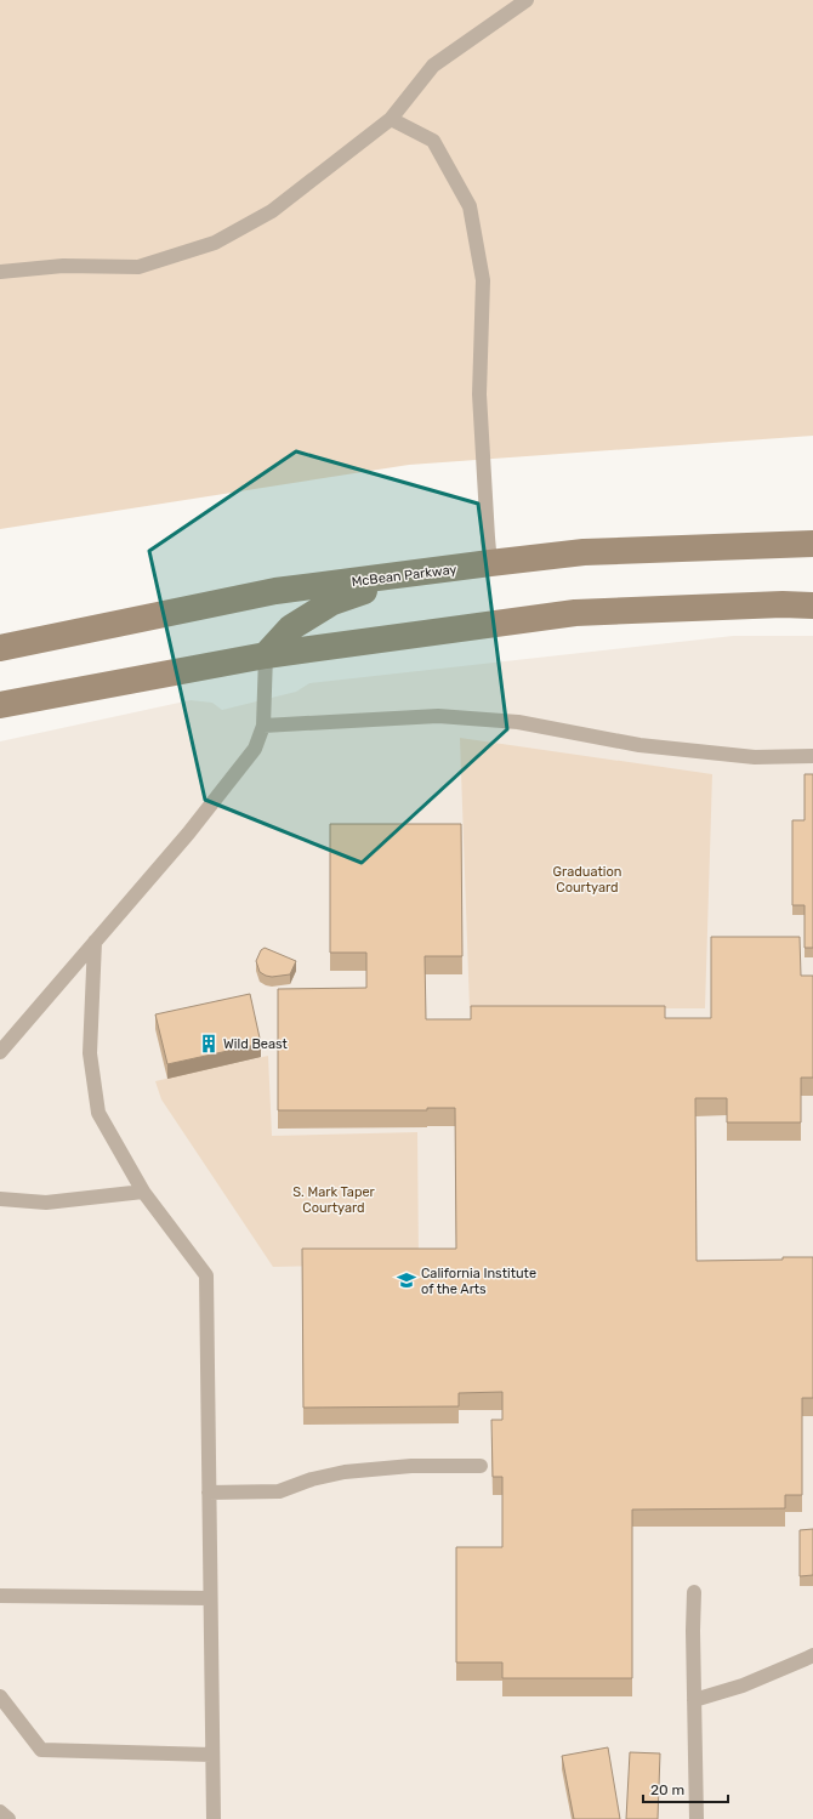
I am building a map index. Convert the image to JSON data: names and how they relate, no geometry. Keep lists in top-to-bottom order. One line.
{"streets":{"main road":["McBean Parkway"]},"parks":["Graduation Courtyard","S. Mark Taper Courtyard"],"places":{"building":["Wild Beast"],"school or university":["California Institute of the Arts"]},"scale_bar":"20 m"}
